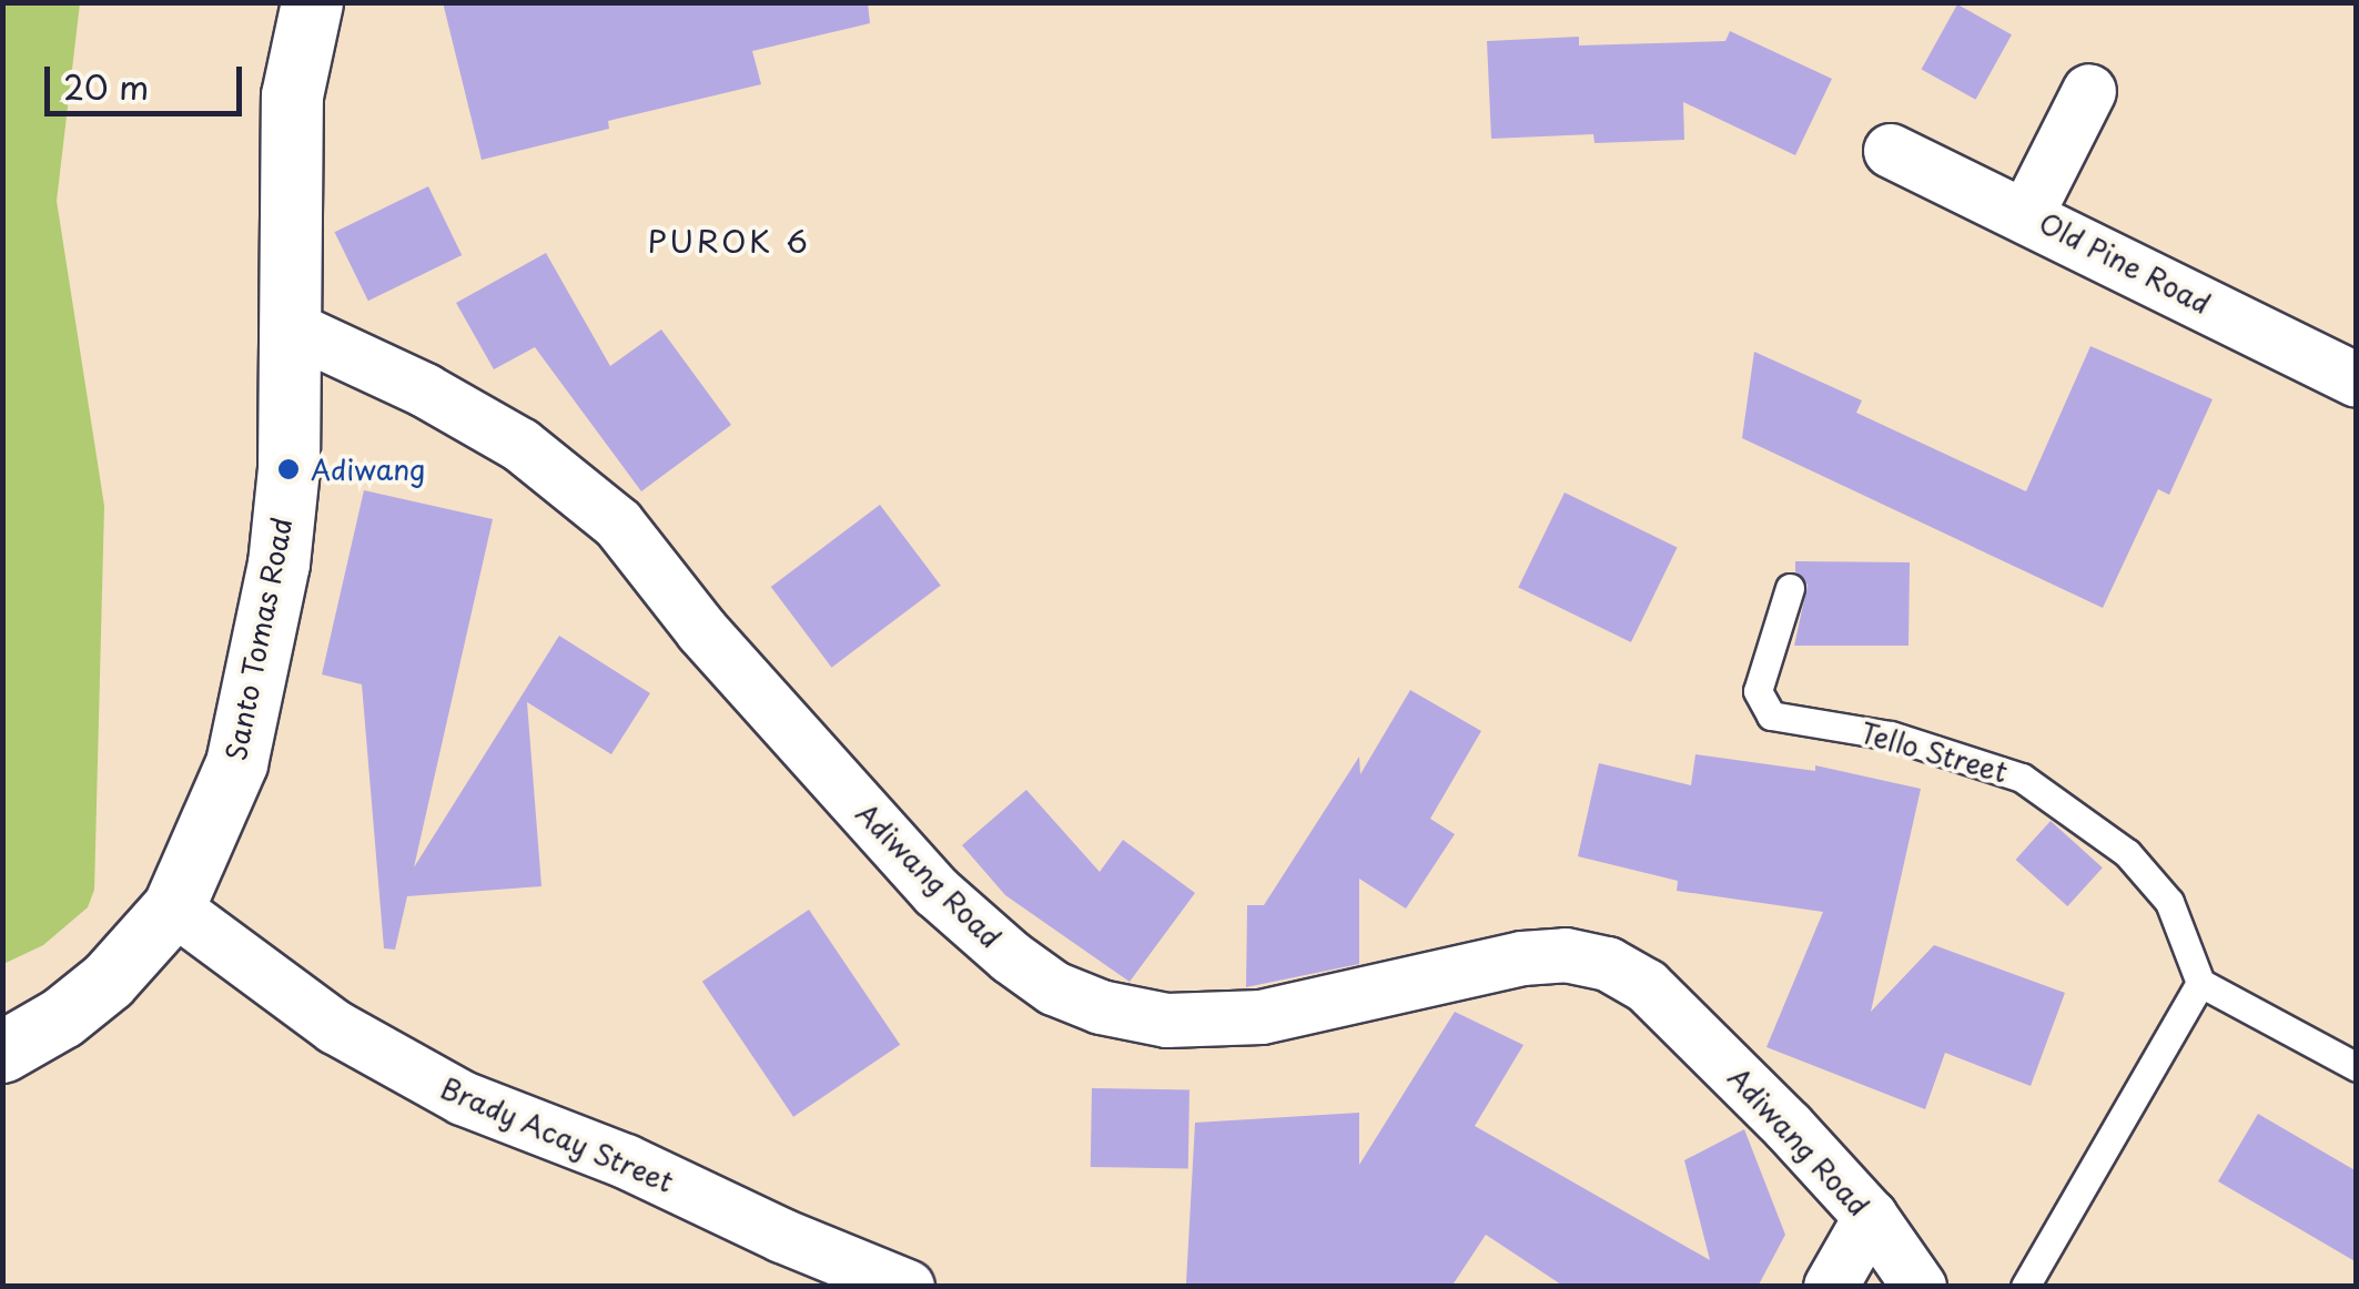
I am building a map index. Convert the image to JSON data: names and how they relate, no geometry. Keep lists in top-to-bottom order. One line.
{"streets":{"street":["Old Pine Road","Santo Tomas Road","Adiwang Road","Brady Acay Street"],"lane":["Tello Street"]},"crossings":[["Santo Tomas Road","Adiwang Road"],["Santo Tomas Road","Brady Acay Street"]],"districts":["PUROK 6"],"places":["Adiwang"],"scale_bar":"20 m"}
